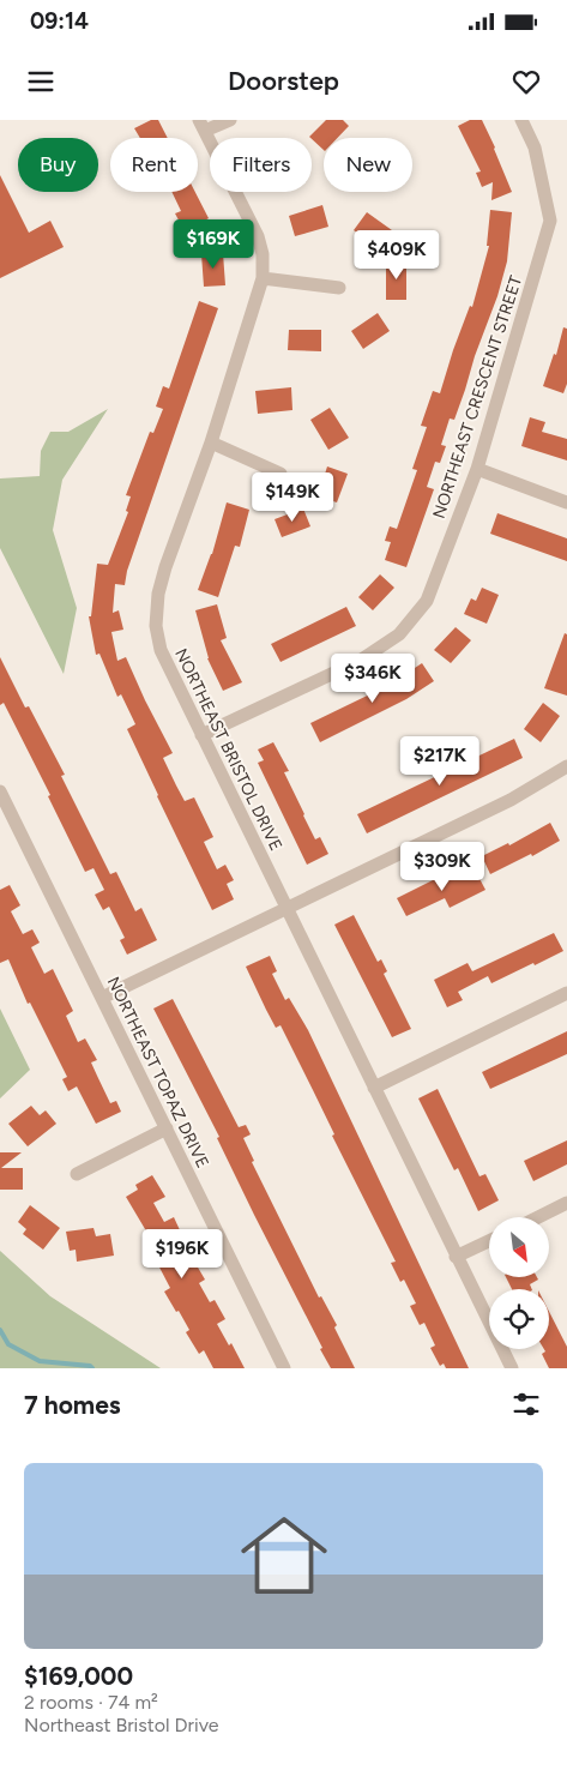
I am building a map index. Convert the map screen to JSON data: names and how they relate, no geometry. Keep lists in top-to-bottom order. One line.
{"streets":{"street":["NORTHEAST CRESCENT STREET","NORTHEAST BRISTOL DRIVE","NORTHEAST TOPAZ DRIVE"]},"crossings":[["NORTHEAST CRESCENT STREET","NORTHEAST BRISTOL DRIVE"]],"north":"bottom right","page":{"status":"09:14","header":"Doorstep","chip":["Buy","Rent","Filters","New"],"price":["$169K","$409K","$149K","$346K","$217K","$309K","$196K"],"heading":"7 homes","list":[{"name":"$169,000","note":"2 rooms · 74 m² · Northeast Bristol Drive"}]}}
